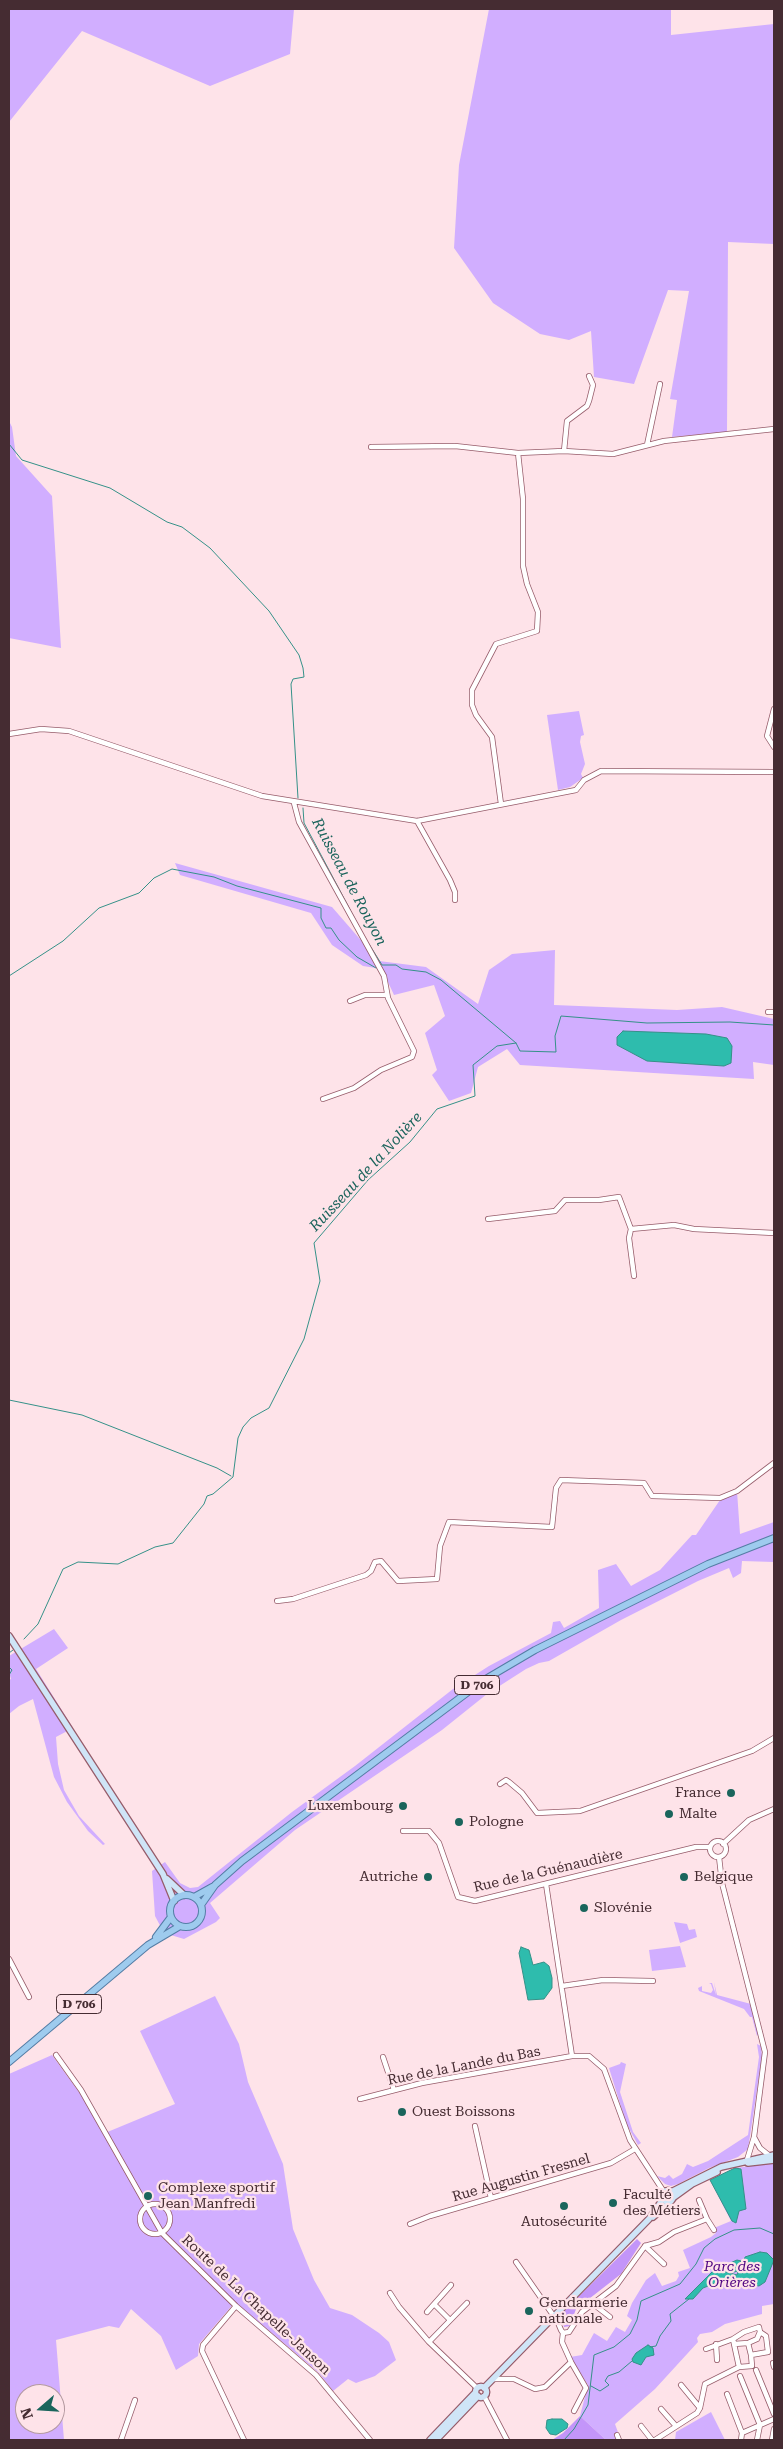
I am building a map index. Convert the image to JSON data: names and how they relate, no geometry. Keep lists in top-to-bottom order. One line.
{"streets":{"main road":["D 706"],"street":["Rue de la Guénaudière","Rue de la Lande du Bas","Rue Augustin Fresnel","Route de La Chapelle-Janson"]},"water":["Ruisseau de Rouyon","Ruisseau de la Nolière"],"parks":["Parc des Orières"],"places":["France","Luxembourg","Malte","Pologne","Autriche","Belgique","Slovénie","Ouest Boissons","Complexe sportif Jean Manfredi","Faculté des Métiers","Autosécurité","Gendarmerie nationale"],"north":"left"}
